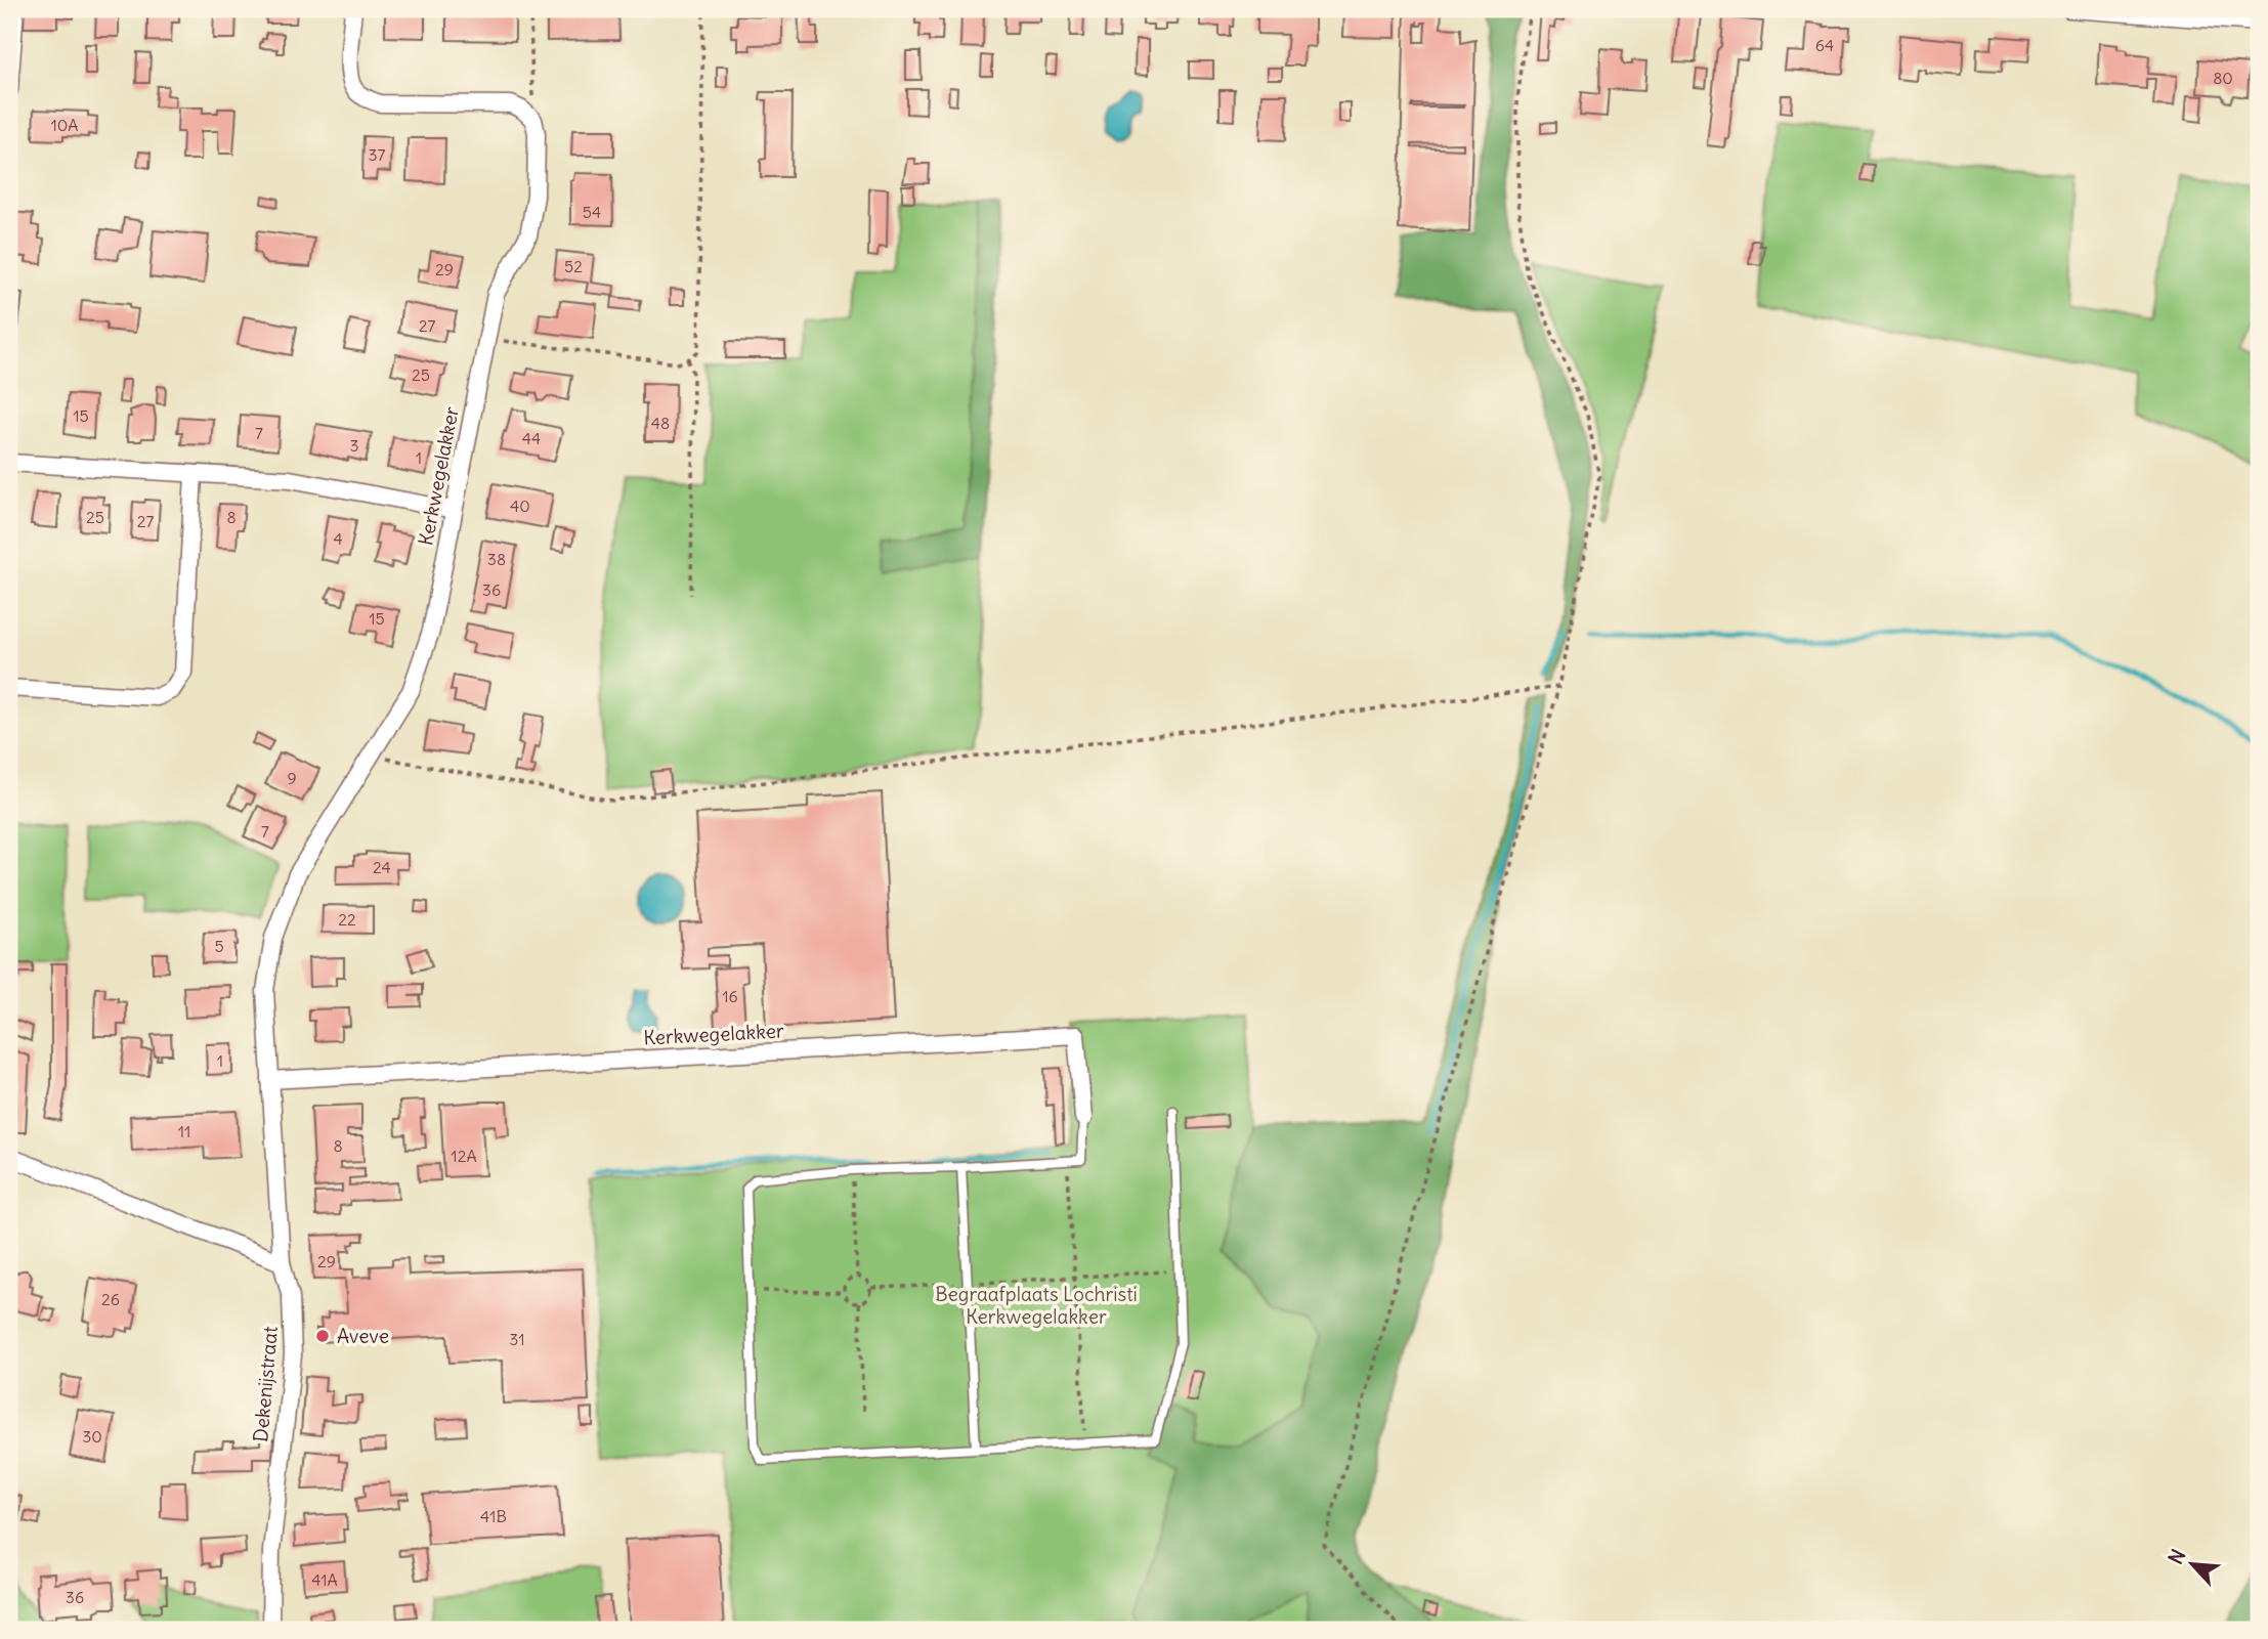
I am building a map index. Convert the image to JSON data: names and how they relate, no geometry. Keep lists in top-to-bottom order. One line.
{"streets":{"street":["Kerkwegelakker","Dekenijstraat"]},"crossings":[["Kerkwegelakker","Dekenijstraat"]],"parks":["Begraafplaats Lochristi Kerkwegelakker"],"places":["Aveve"],"house_numbers":["64","80","10A","37","54","52","29","27","25","15","48","7","44","3","1","40","25","8","27","4","38","36","15","9","7","24","22","5","16","1","11","8","12A","29","26","31","30","41B","41A","36"],"north":"top left"}
